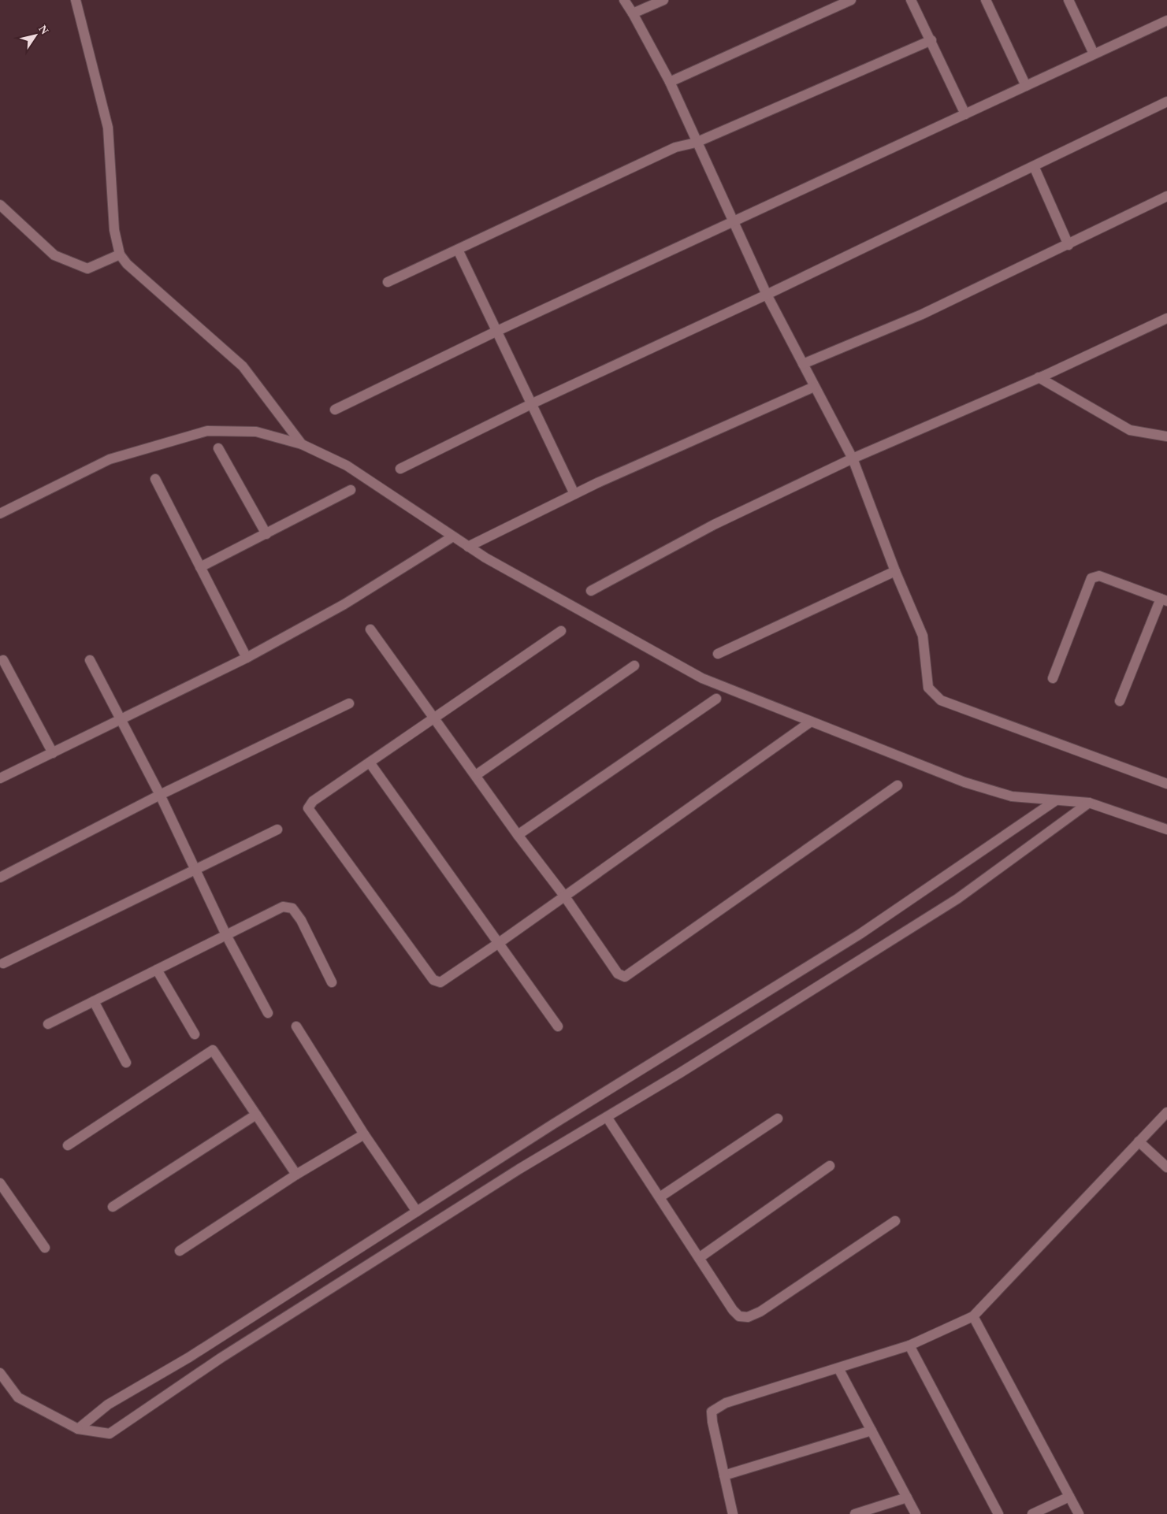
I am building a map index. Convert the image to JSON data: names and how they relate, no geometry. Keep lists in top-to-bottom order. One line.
{"north":"top right"}
